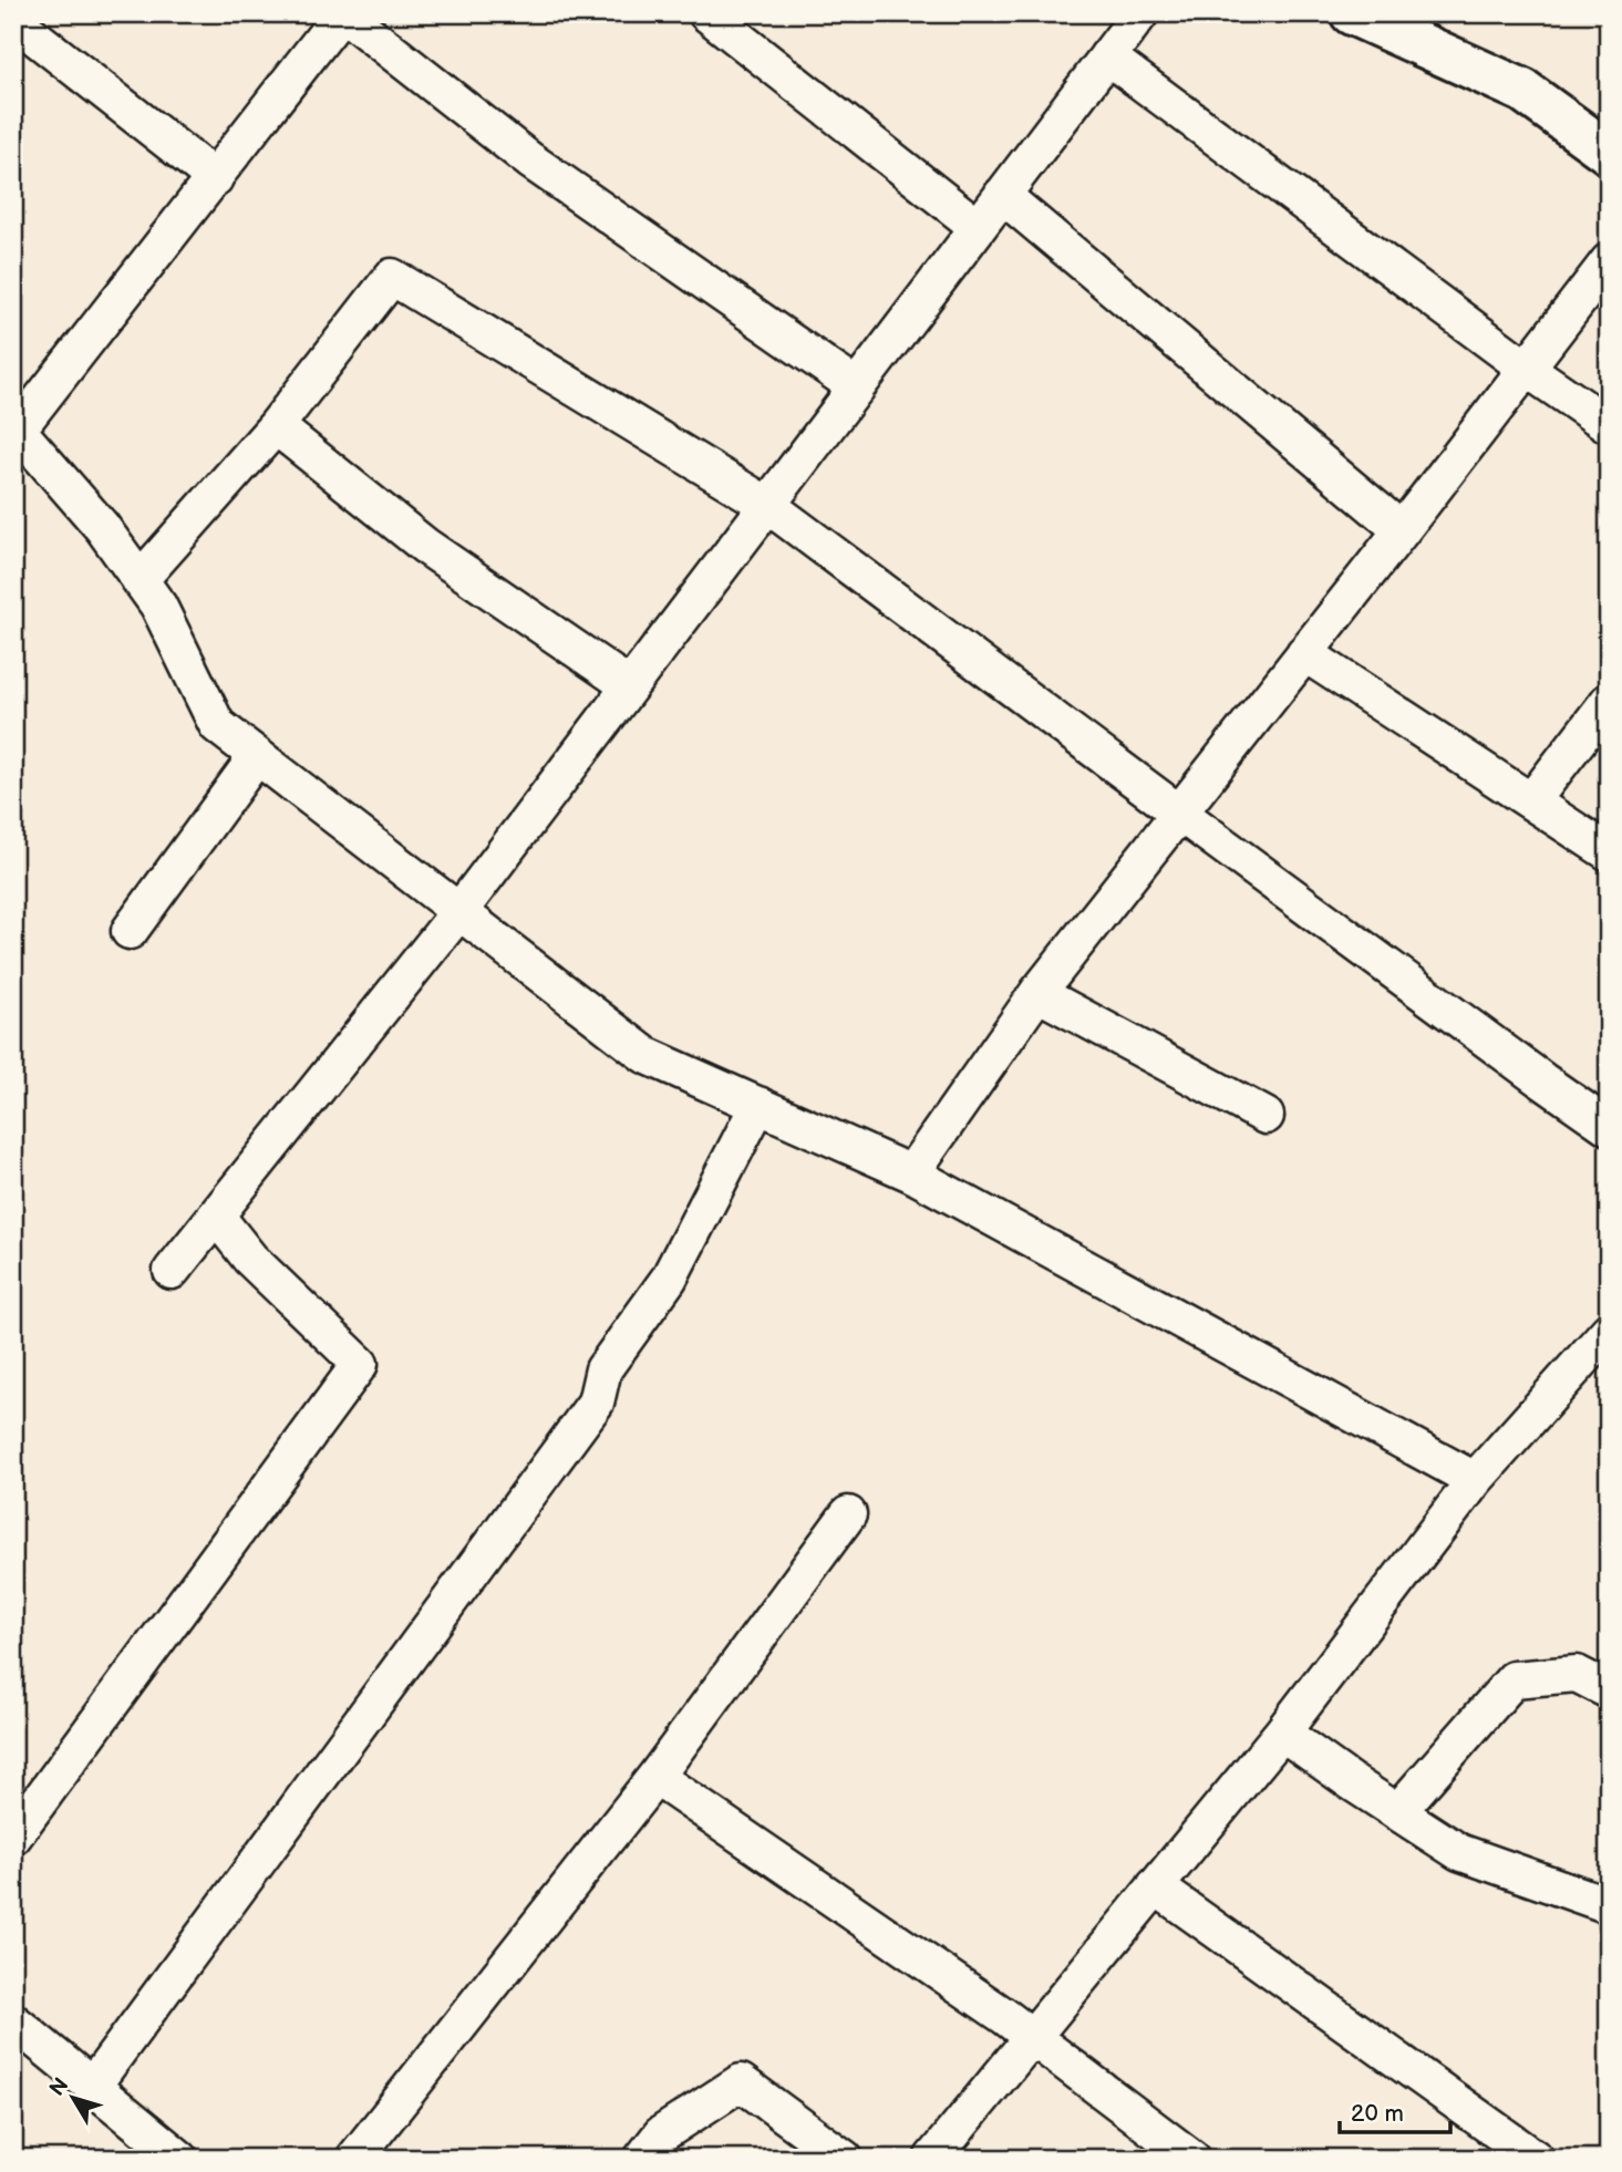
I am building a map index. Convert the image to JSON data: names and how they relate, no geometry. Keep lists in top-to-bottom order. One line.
{"scale_bar":"20 m","north":"top left"}
